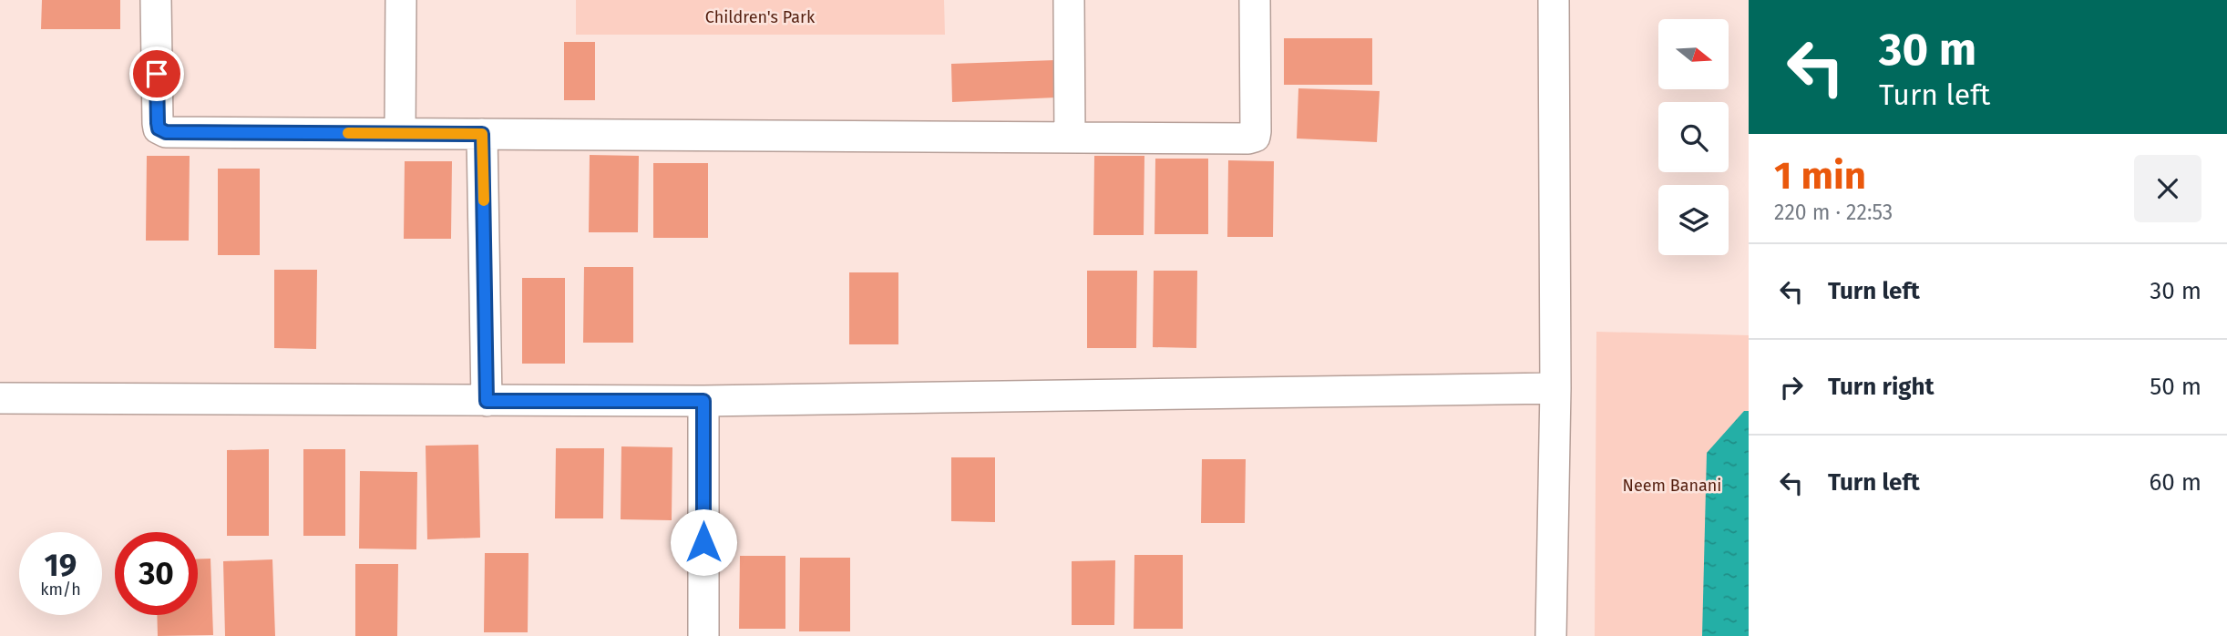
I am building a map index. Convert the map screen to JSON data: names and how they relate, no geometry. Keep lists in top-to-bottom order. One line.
{"parks":["Children's Park","Neem Banani"],"north":"right","page":{"turn":["30 m","Turn left"],"heading":["1 min","220 m · 22:53"],"list":[{"name":"Turn left","value":"30 m"},{"name":"Turn right","value":"50 m"},{"name":"Turn left","value":"60 m"}],"speed":"19 km/h","limit":"30"}}
